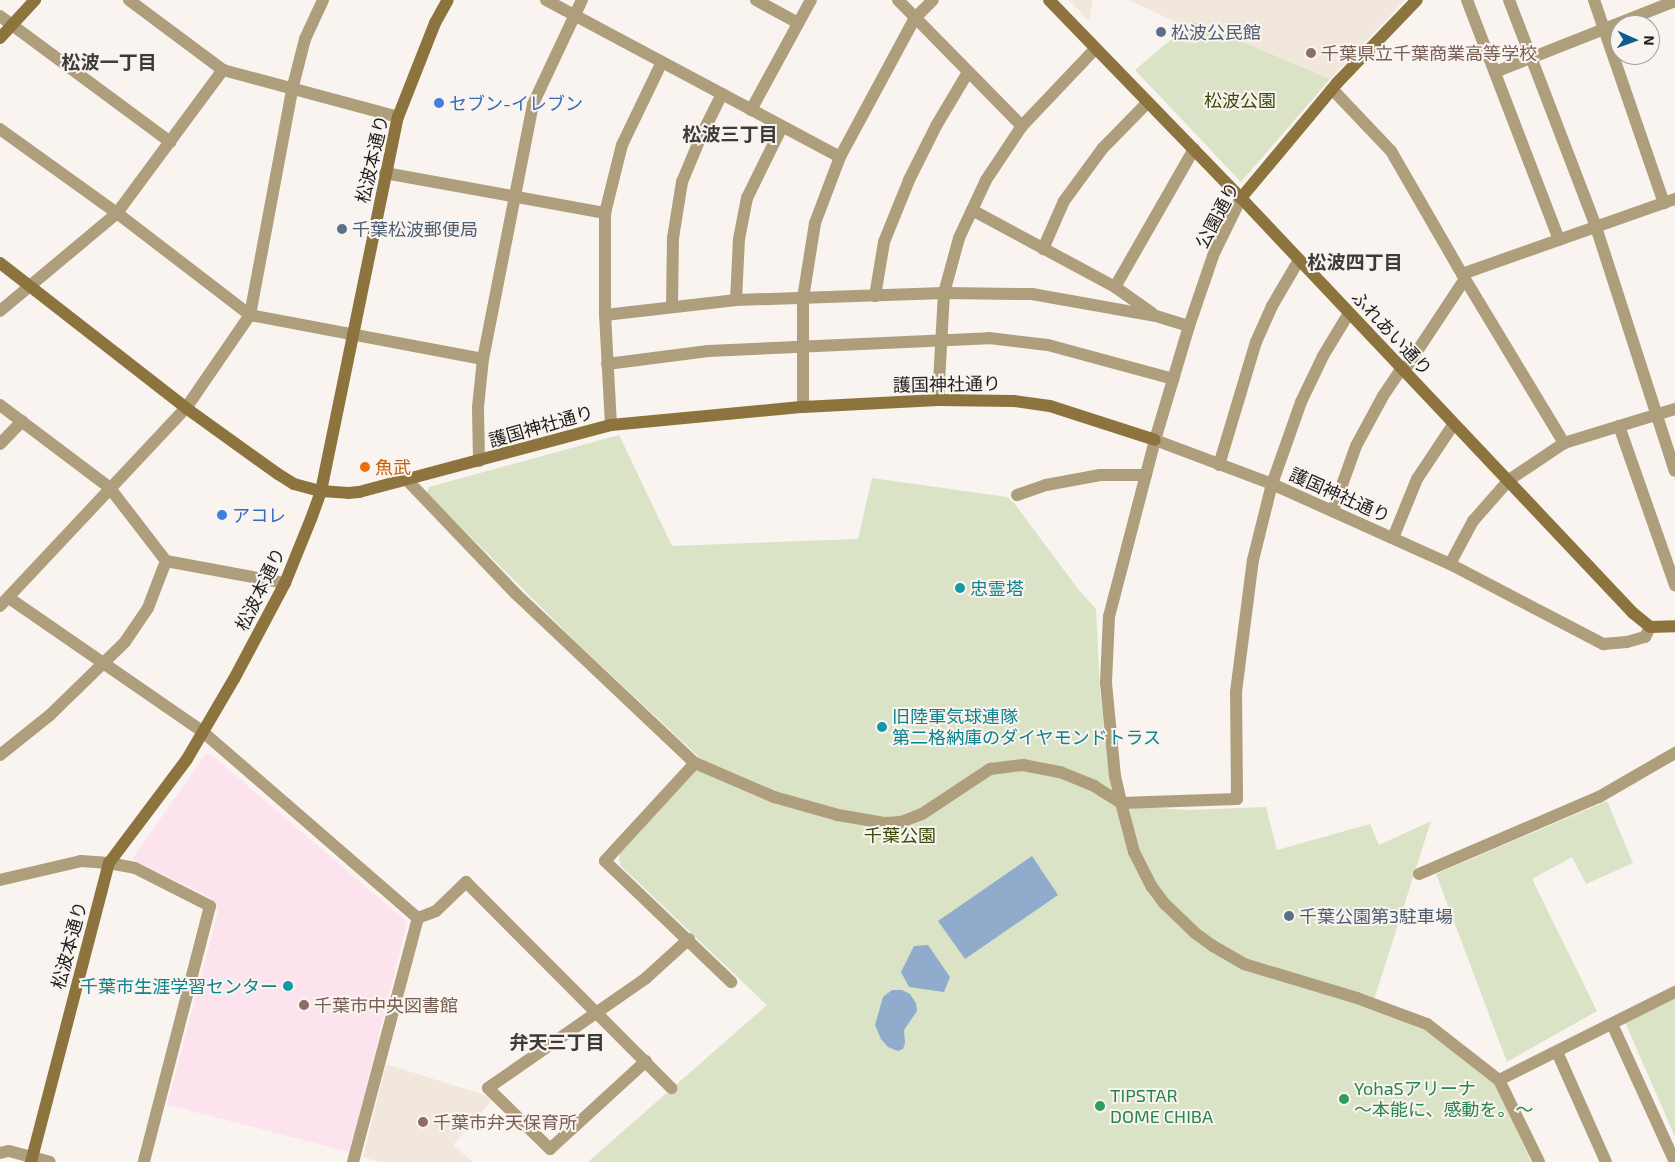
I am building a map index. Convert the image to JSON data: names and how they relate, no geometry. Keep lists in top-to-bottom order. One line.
{"streets":{"street":["松波本通り","公園通り","ふれあい通り","護国神社通り"]},"crossings":[["松波本通り","護国神社通り"],["公園通り","ふれあい通り"],["公園通り","護国神社通り"],["ふれあい通り","護国神社通り"]],"districts":["松波一丁目","松波三丁目","松波四丁目","弁天三丁目"],"parks":["松波公園","千葉公園"],"places":["松波公民館","千葉県立千葉商業高等学校","セブン-イレブン","千葉松波郵便局","魚武","アコレ","忠霊塔","旧陸軍気球連隊 第二格納庫のダイヤモンドトラス","千葉公園第3駐車場","千葉市生涯学習センター","千葉市中央図書館","YohaSアリーナ ～本能に、感動を。～","TIPSTAR DOME CHIBA","千葉市弁天保育所"],"north":"right"}
